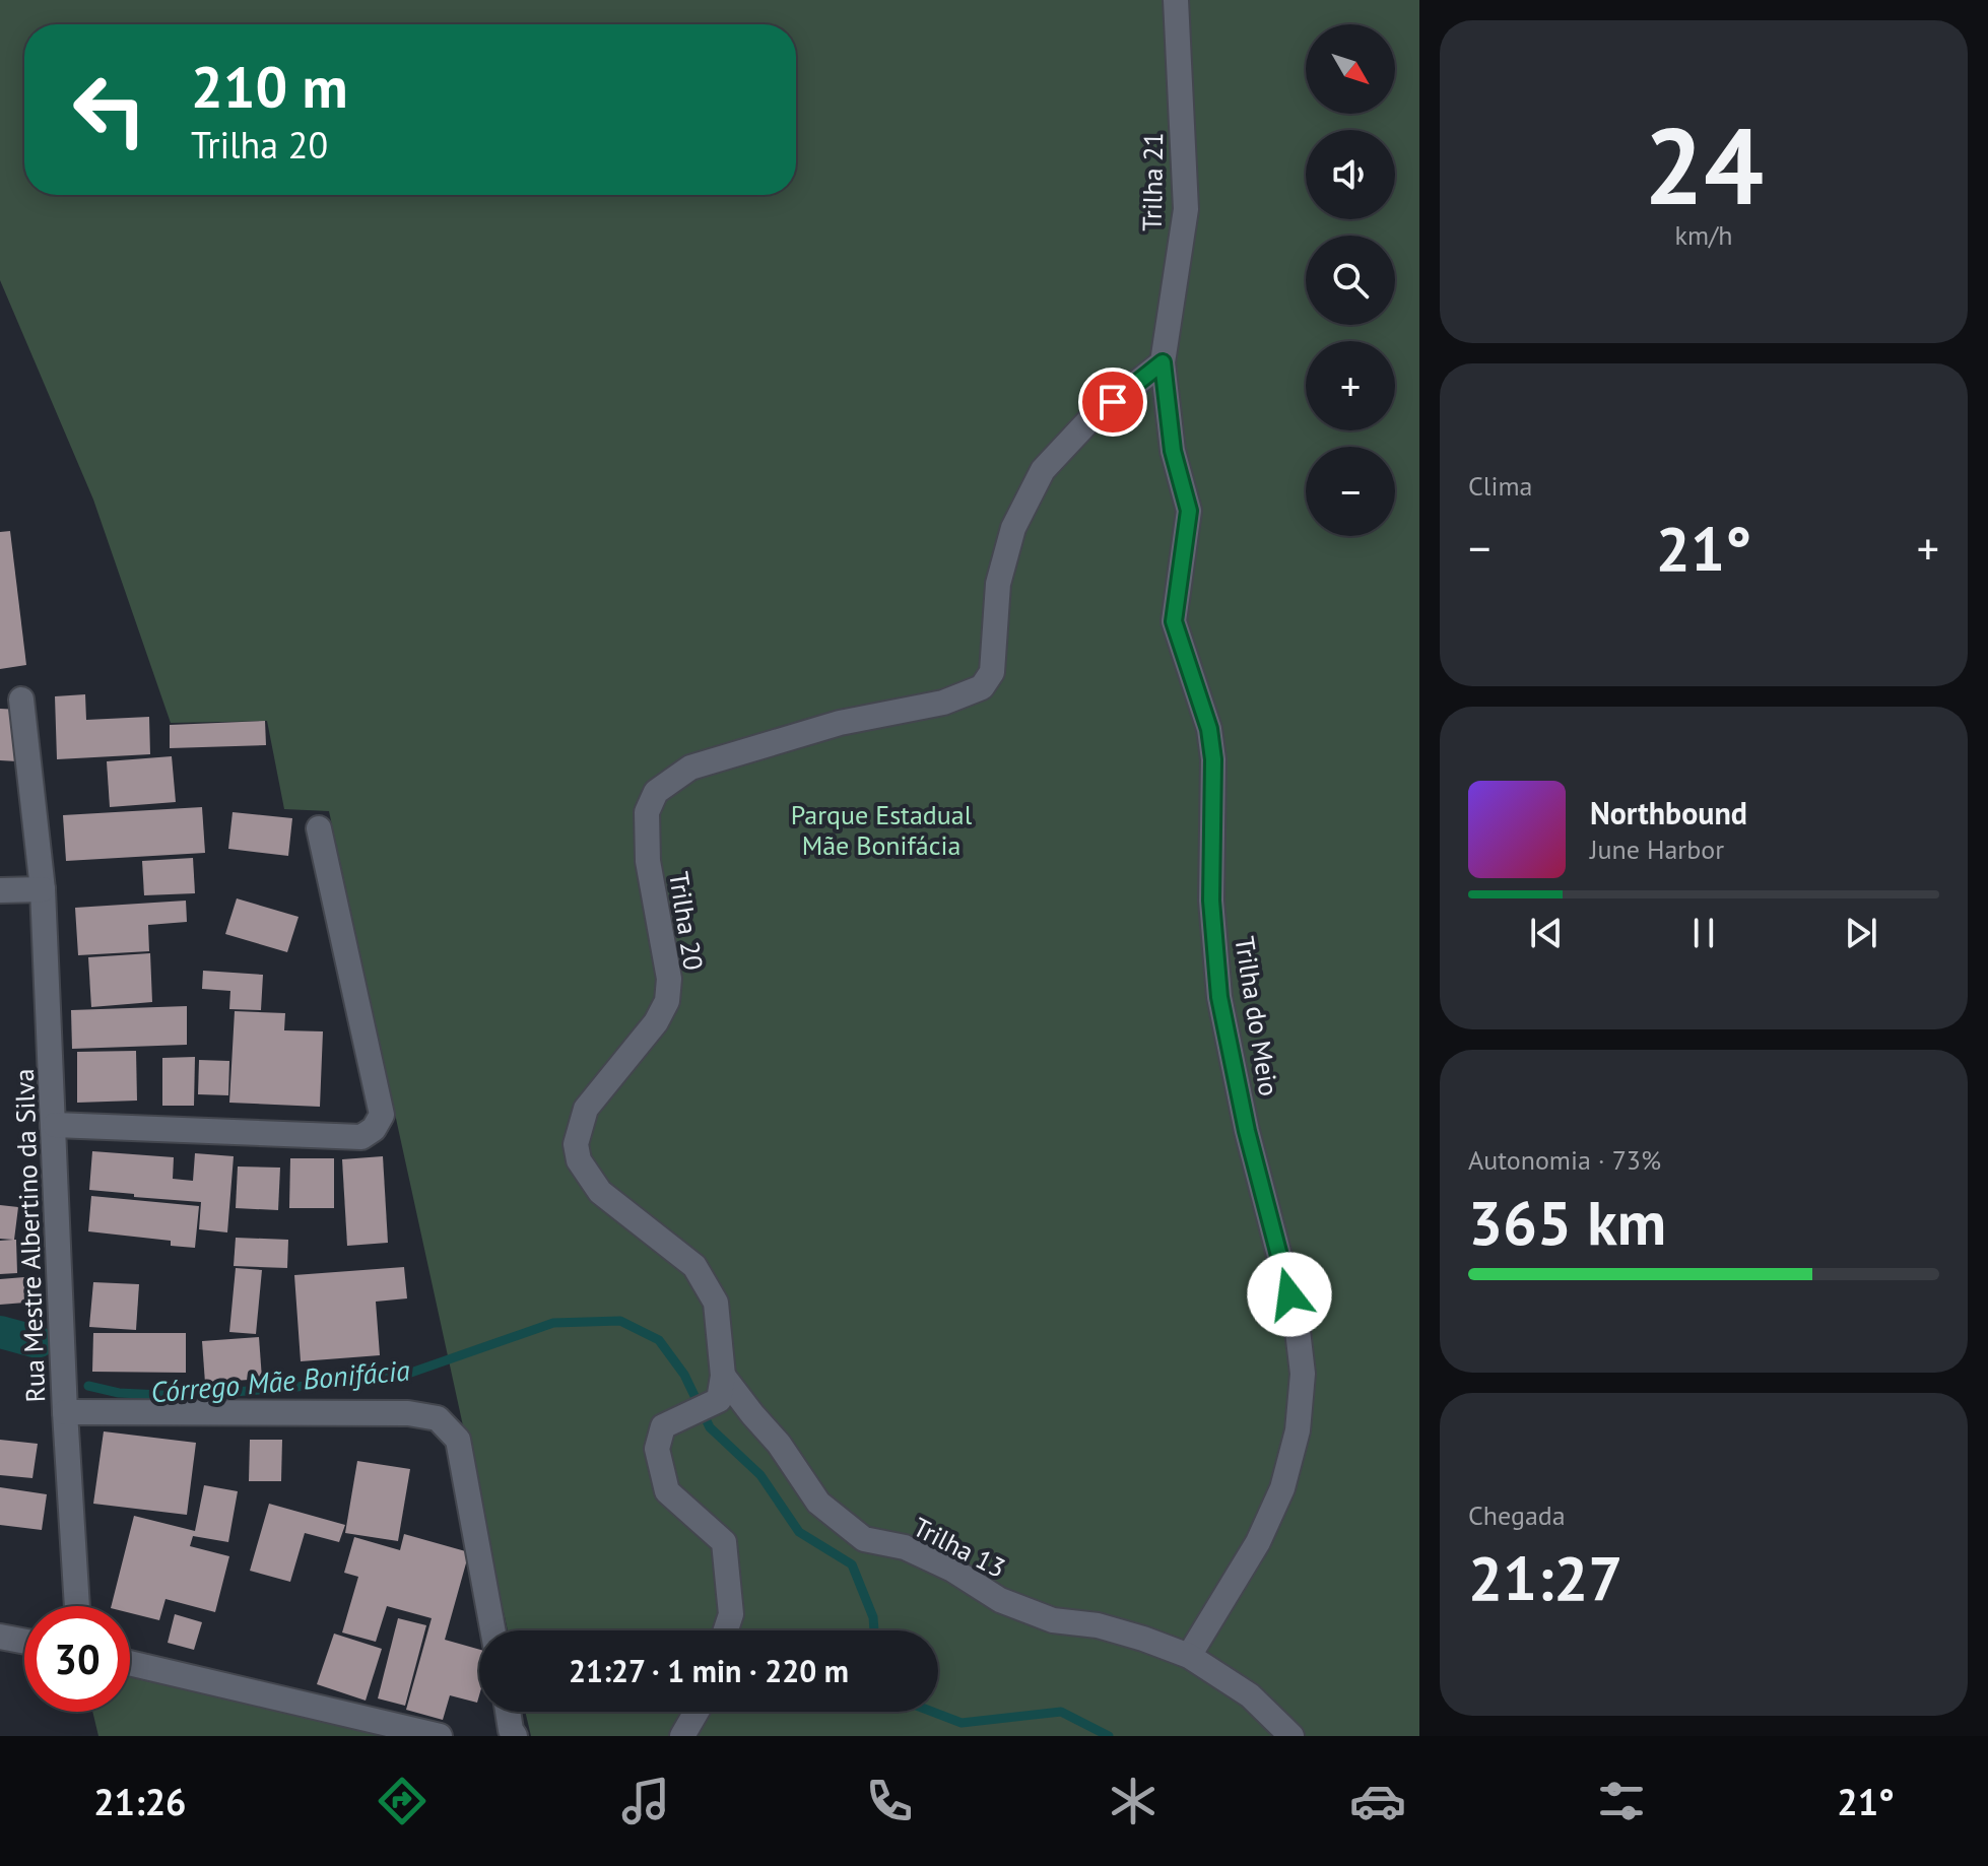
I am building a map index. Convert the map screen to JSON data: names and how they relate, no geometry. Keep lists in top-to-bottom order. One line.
{"streets":{"street":["Trilha 21","Trilha 20","Trilha do Meio","Rua Mestre Albertino da Silva","Trilha 13"]},"crossings":[["Trilha 21","Trilha 20"],["Trilha 21","Trilha do Meio"],["Trilha 20","Trilha do Meio"],["Trilha 20","Trilha 13"],["Trilha do Meio","Trilha 13"]],"water":["Córrego Mãe Bonifácia"],"parks":["Parque Estadual Mãe Bonifácia"],"north":"bottom right","page":{"tile":[["24","km/h"],"Clima",["Autonomia · 73%","365 km"],["Chegada","21:27"]],"map_buttons":["+","−"],"turn":["210 m","Trilha 20"],"heat":["−","21°","+"],"song":["Northbound","June Harbor"],"limit":"30","trip":"21:27 · 1 min · 220 m","tabs":["21:26","21°"]}}
